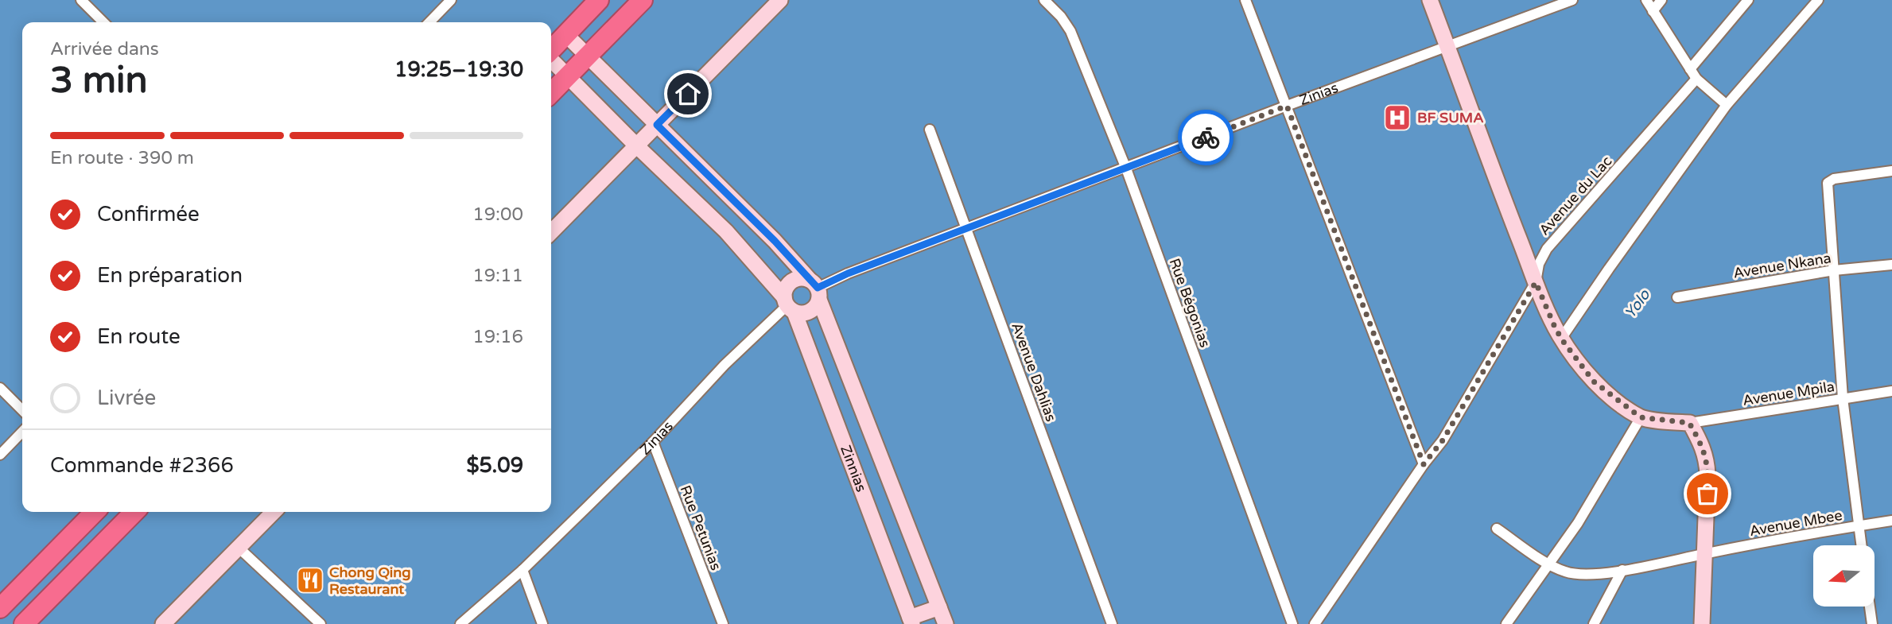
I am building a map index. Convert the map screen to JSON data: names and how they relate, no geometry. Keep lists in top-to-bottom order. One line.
{"streets":{"street":["Zinias","Avenue du Lac","Avenue Nkana","Rue Bégonias","Avenue Dahlias","Avenue Mpila","Zinnias","Avenue Mbee","Rue Petunias"]},"crossings":[["Zinias","Rue Bégonias"],["Zinias","Avenue Dahlias"],["Zinias","Zinnias"],["Zinias","Rue Petunias"]],"water":["Yolo"],"places":{"hospital":["BF SUMA"],"restaurant":["Chong Qing Restaurant"]},"north":"left","page":{"heading":["3 min","Arrivée dans","19:25–19:30"],"panel":["Commande #2366","$5.09"],"bar":"En route · 390 m","list":[["Confirmée","19:00"],["En préparation","19:11"],["En route","19:16"],"Livrée"]}}
